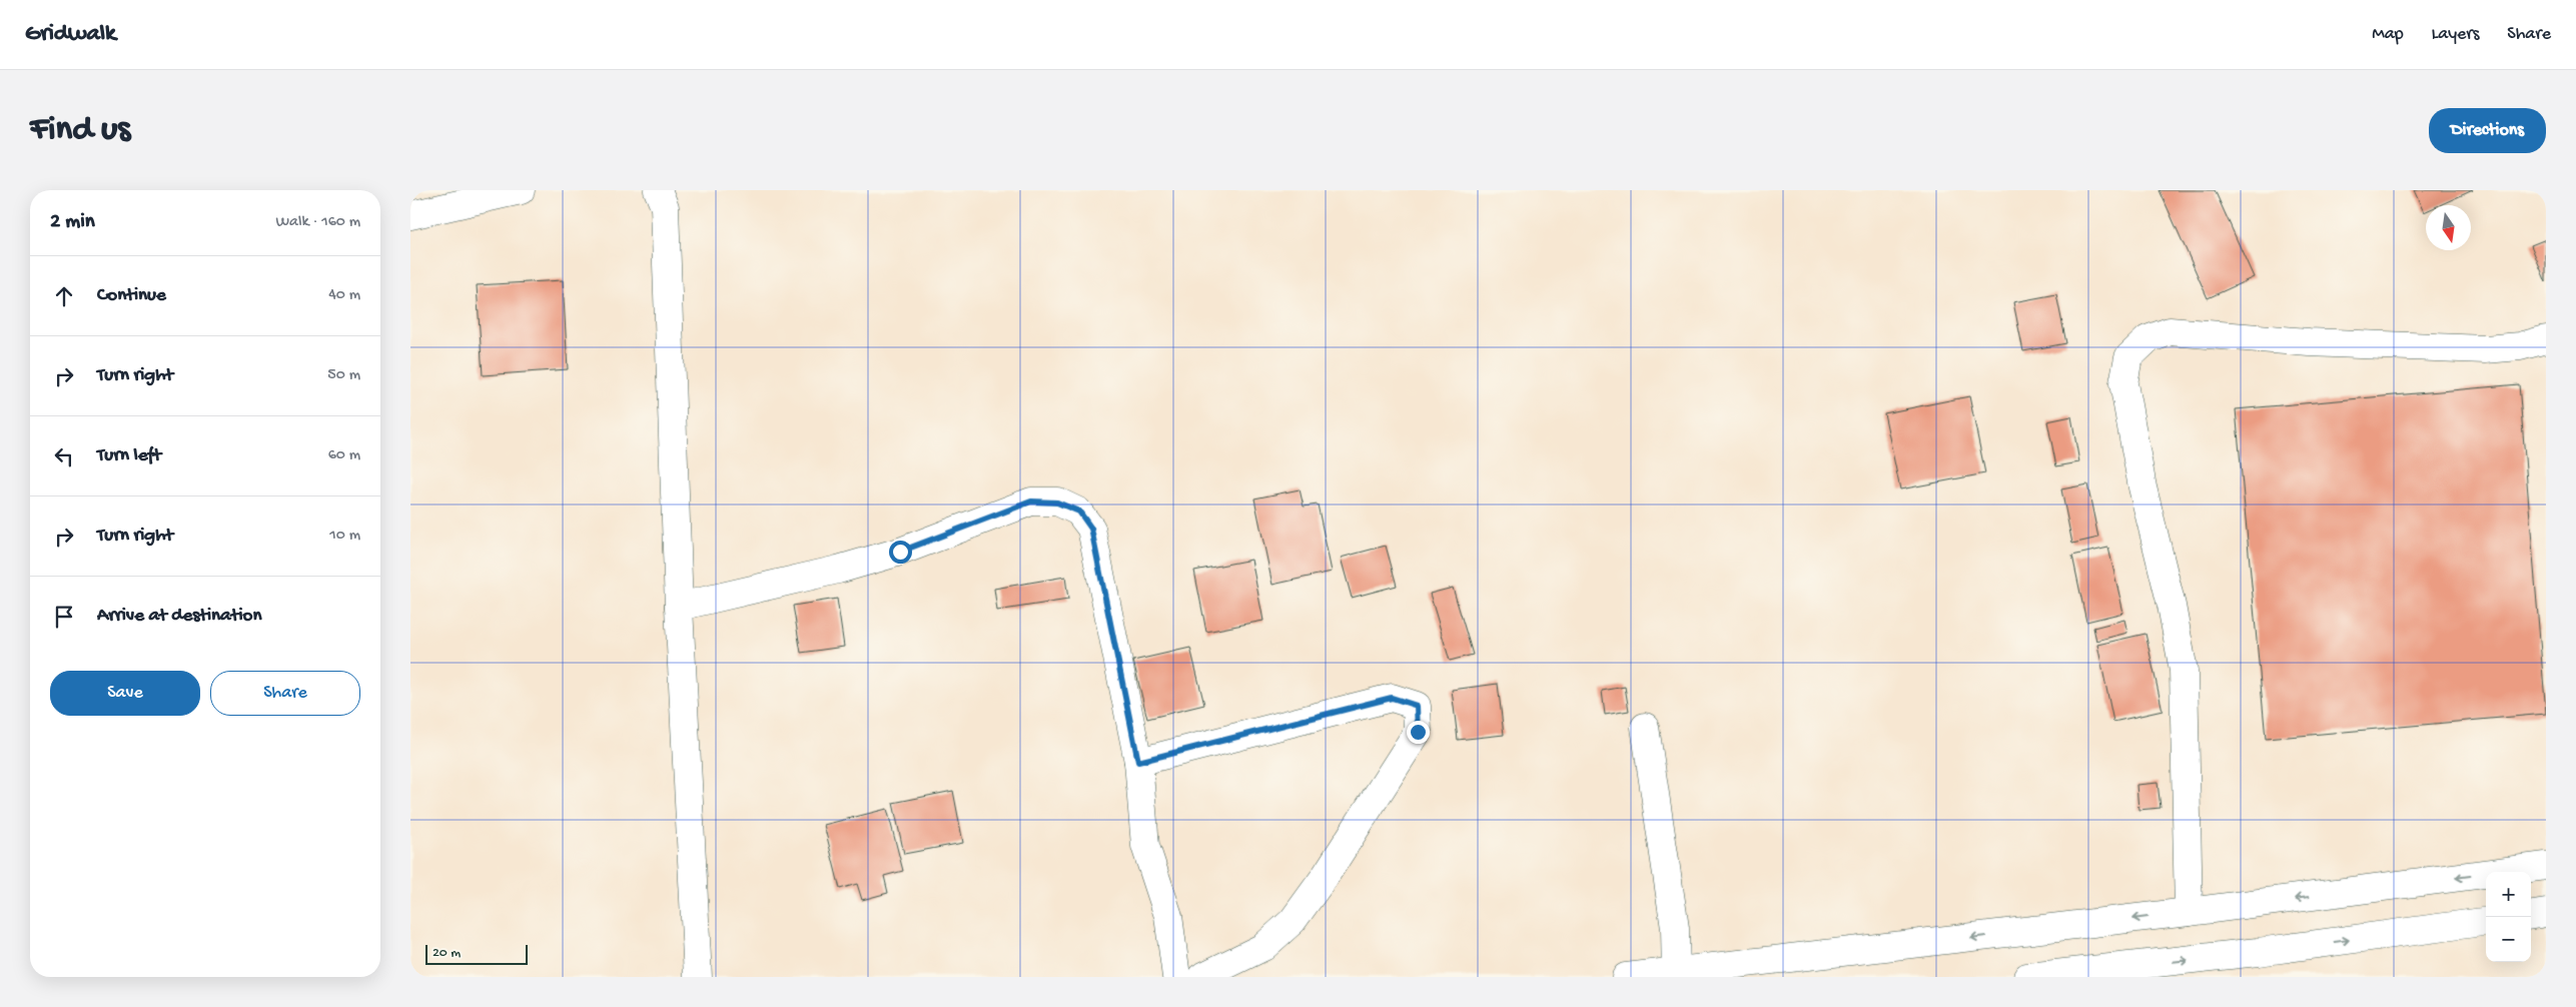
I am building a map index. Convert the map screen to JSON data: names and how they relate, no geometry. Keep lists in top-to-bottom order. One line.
{"scale_bar":"20 m","north":"bottom","page":{"header":"Gridwalk","nav":["Map","Layers","Share"],"buttons":["Directions",["Save","Share"]],"title":"Find us","heading":["2 min","Walk · 160 m"],"list":[["Continue","40 m"],["Turn right","50 m"],["Turn left","60 m"],["Turn right","10 m"],"Arrive at destination"],"map_buttons":["+","−"],"scale":"20 m"}}
